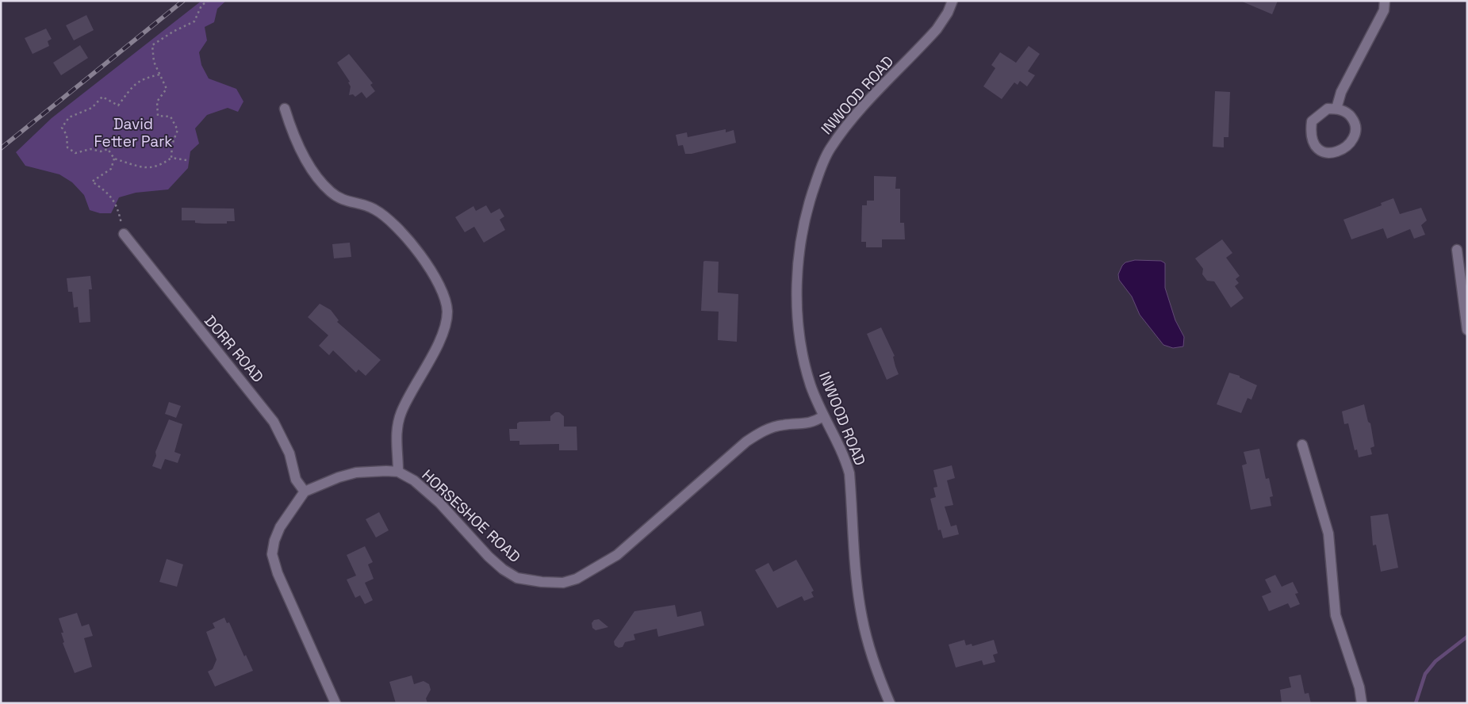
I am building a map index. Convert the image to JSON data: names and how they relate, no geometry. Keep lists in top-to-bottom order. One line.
{"streets":{"street":["INWOOD ROAD","DORR ROAD","HORSESHOE ROAD"]},"crossings":[["INWOOD ROAD","HORSESHOE ROAD"],["DORR ROAD","HORSESHOE ROAD"]],"parks":["David Fetter Park"]}
